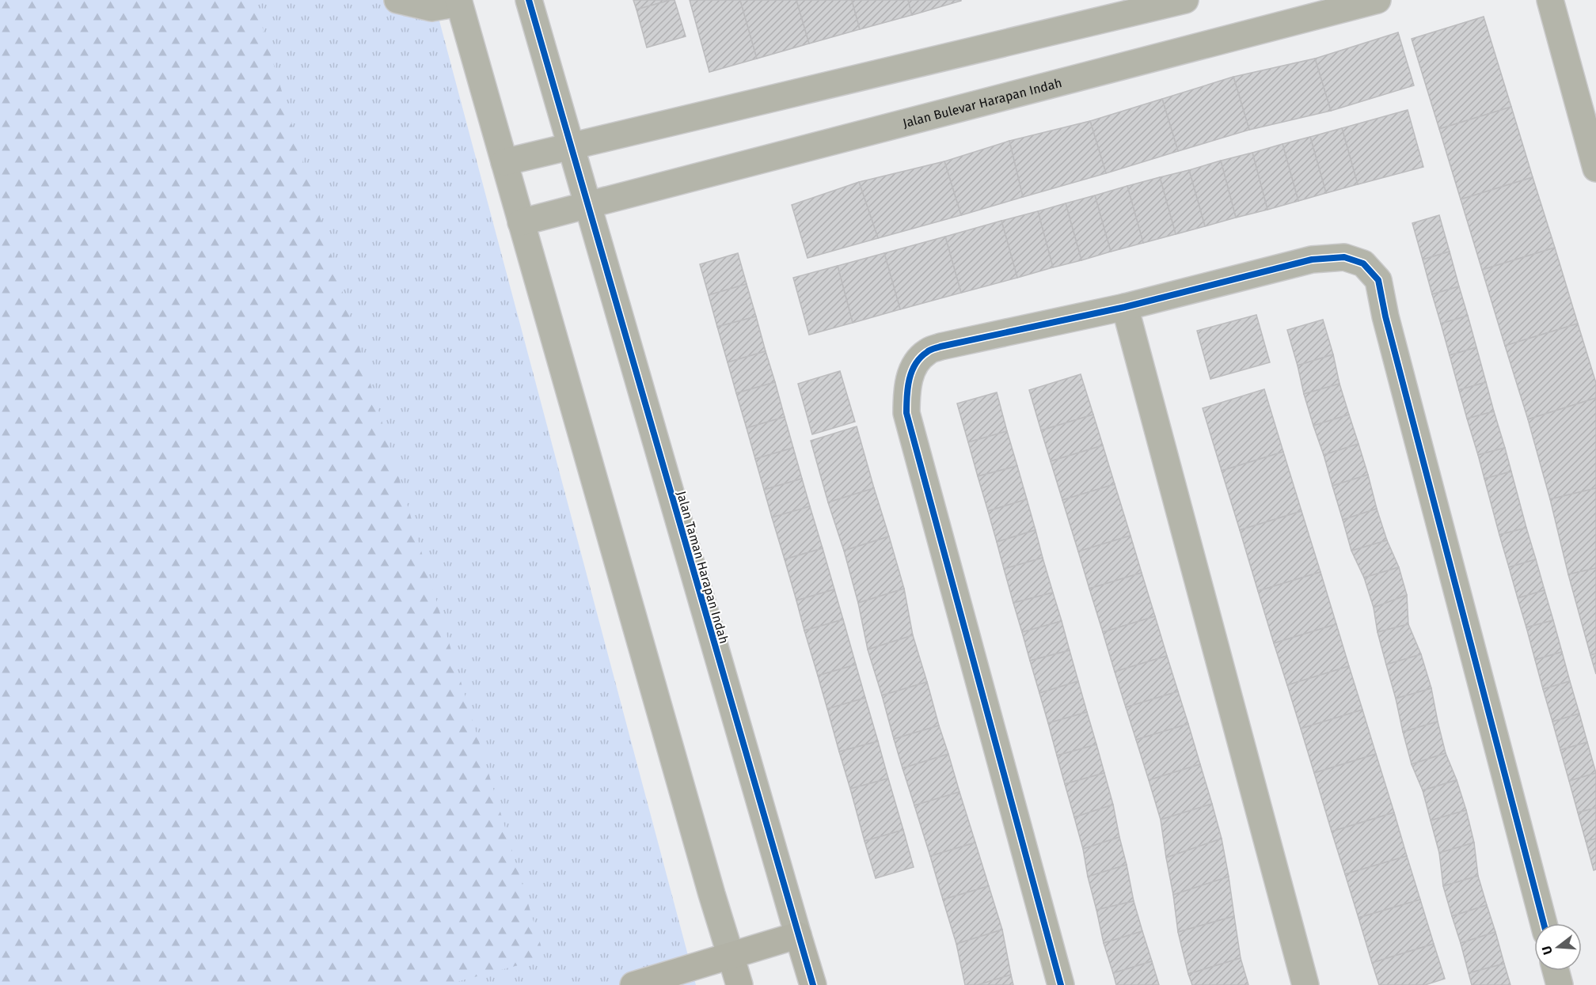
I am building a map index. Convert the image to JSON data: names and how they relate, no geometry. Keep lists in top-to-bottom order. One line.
{"streets":{"street":["Jalan Bulevar Harapan Indah","Jalan Taman Harapan Indah"]},"crossings":[["Jalan Bulevar Harapan Indah","Jalan Taman Harapan Indah"]],"north":"left"}
